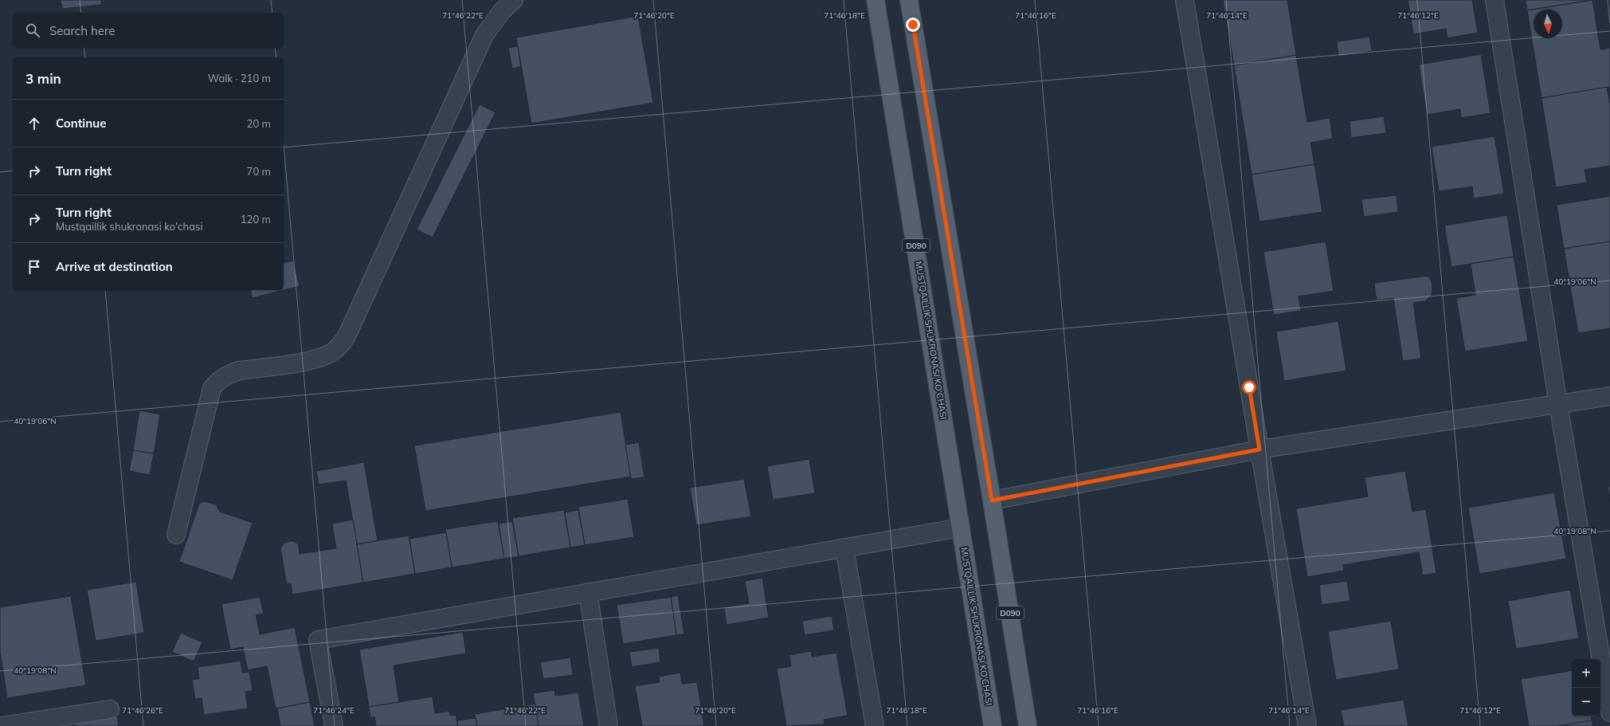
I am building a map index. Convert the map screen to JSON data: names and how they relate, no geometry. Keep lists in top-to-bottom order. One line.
{"streets":{"main road":["D090","MUSTQAILLIK SHUKRONASI KO'CHASI"]},"north":"bottom","page":{"search":"Search here","heading":["3 min","Walk · 210 m"],"list":[["Continue","20 m"],["Turn right","70 m"],["Turn right","Mustqaillik shukronasi ko'chasi","120 m"],"Arrive at destination"],"map_buttons":["+","−"]},"coordinates":["71°46'16\"E","71°46'14\"E","71°46'22\"E","71°46'20\"E","71°46'18\"E","71°46'12\"E","40°19'06\"N","40°19'08\"N","71°46'26\"E","71°46'24\"E"]}
